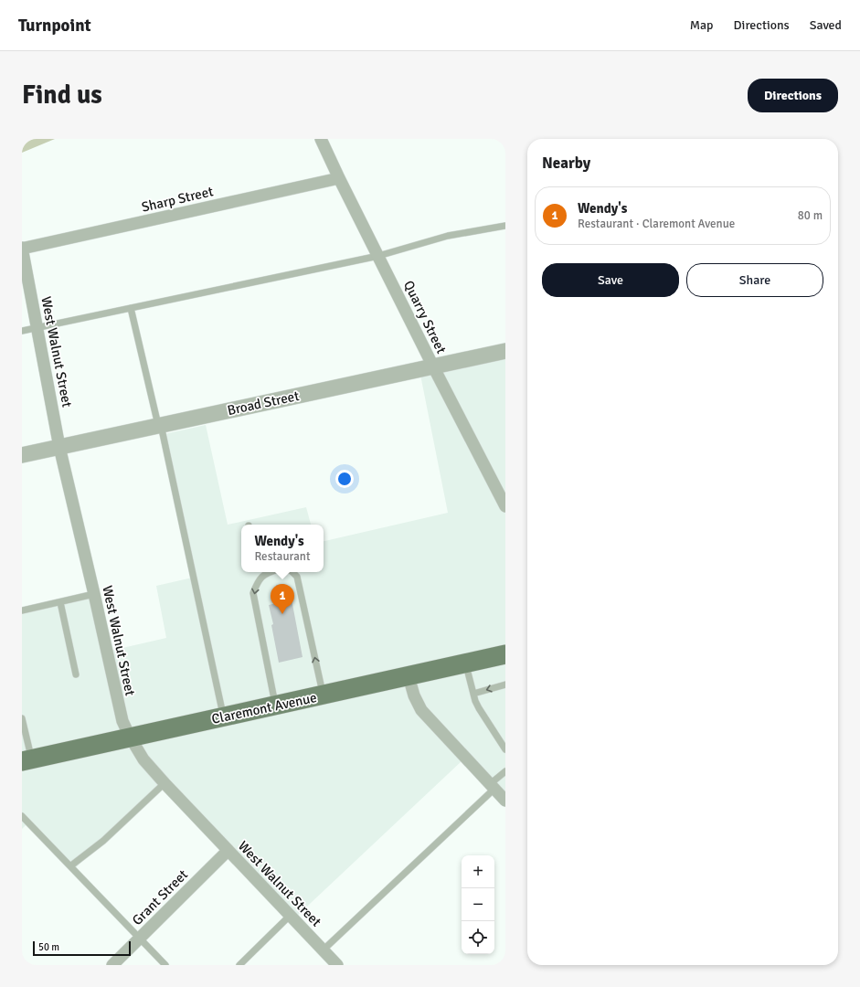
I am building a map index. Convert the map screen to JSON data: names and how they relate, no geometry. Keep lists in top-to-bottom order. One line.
{"streets":{"main road":["Claremont Avenue"],"street":["Sharp Street","Quarry Street","West Walnut Street","Broad Street","Grant Street"]},"crossings":[["Sharp Street","Quarry Street"],["Sharp Street","West Walnut Street"],["Quarry Street","Broad Street"],["West Walnut Street","Broad Street"],["West Walnut Street","Claremont Avenue"],["West Walnut Street","Grant Street"]],"scale_bar":"50 m","page":{"header":"Turnpoint","nav":["Map","Directions","Saved"],"buttons":["Directions",["Save","Share"]],"title":"Find us","heading":"Nearby","list":[{"mark":"1","name":"Wendy's","note":"Restaurant · Claremont Avenue","value":"80 m"}],"popup":["Wendy's","Restaurant"],"pins":"1","map_buttons":["+","−"],"scale":"50 m"}}
